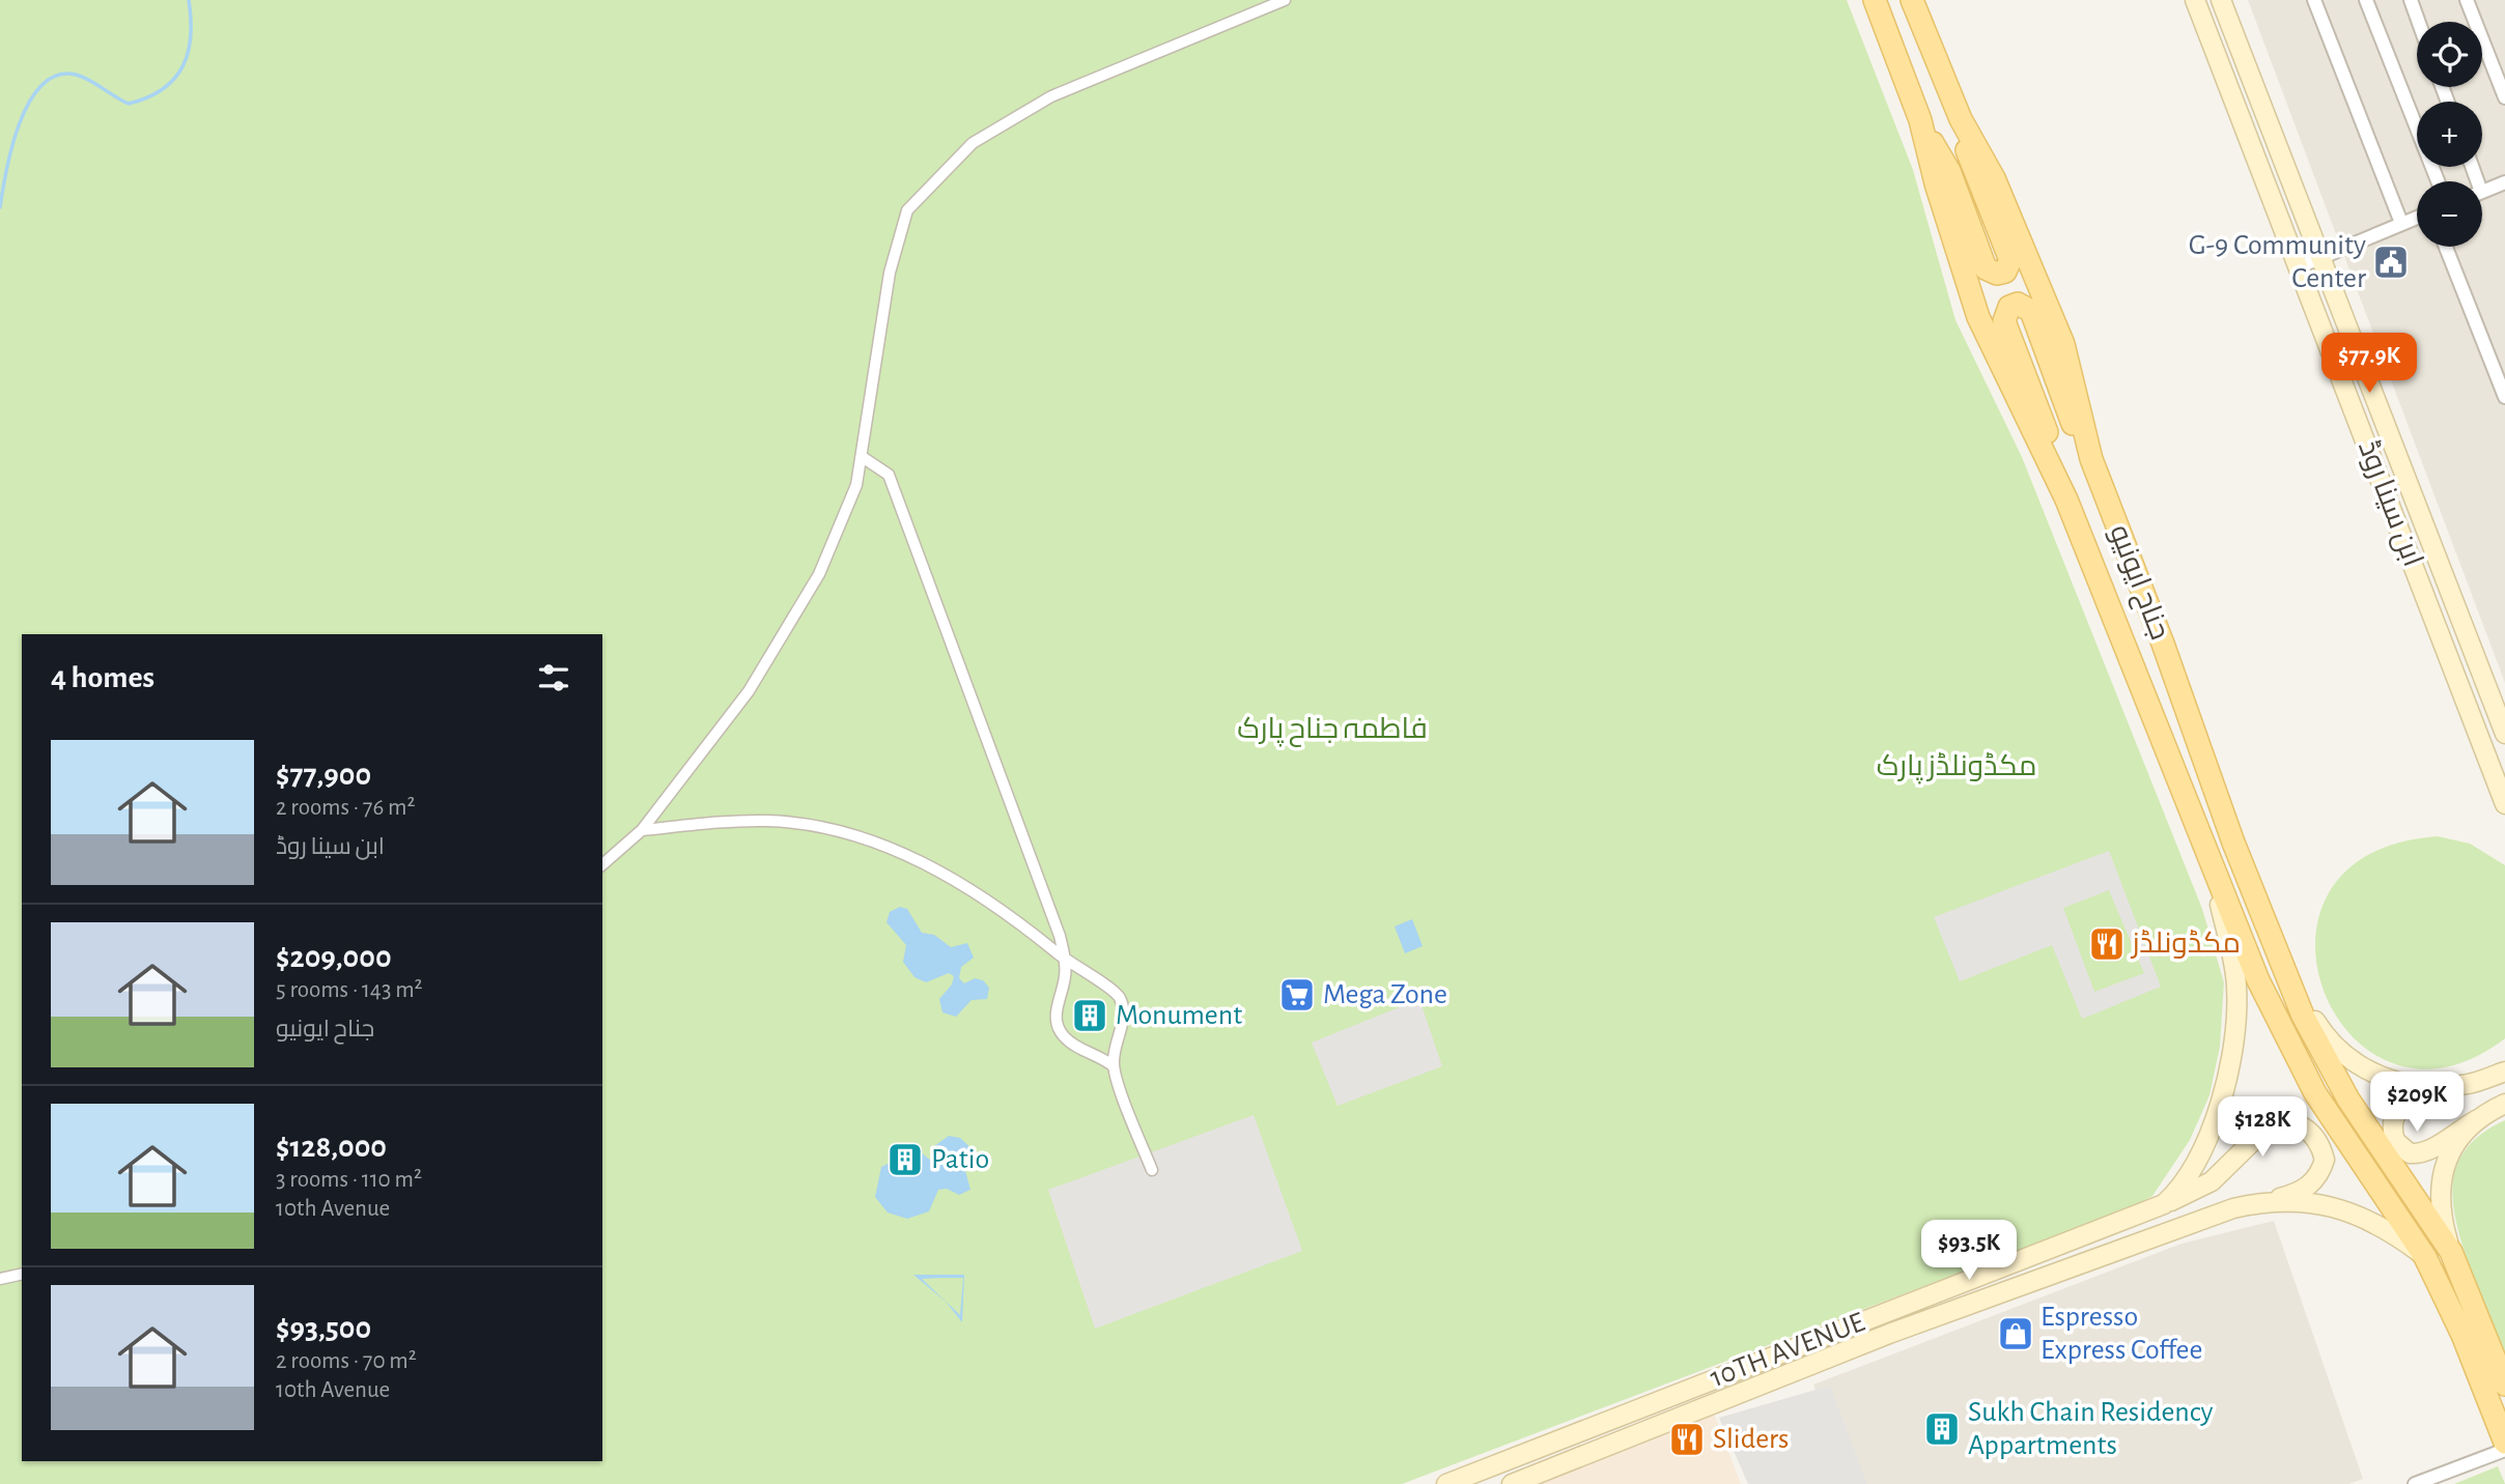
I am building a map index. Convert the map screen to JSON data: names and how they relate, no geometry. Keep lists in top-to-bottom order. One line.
{"streets":{"main road":["ابن سینا روڈ","جناح ایونیو","10TH AVENUE"]},"crossings":[["جناح ایونیو","10TH AVENUE"]],"parks":["فاطمہ جناح پارک","مکڈونلڈز پارک"],"places":{"public building":["G-9 Community Center"],"restaurant":["مکڈونلڈز","Sliders"],"supermarket":["Mega Zone"],"building":["Monument","Patio","Sukh Chain Residency Appartments"],"shop":["Espresso Express Coffee"]},"page":{"map_buttons":["+","−"],"price":["$77.9K","$209K","$128K","$93.5K"],"heading":"4 homes","list":[{"name":"$77,900","note":"2 rooms · 76 m² · ابن سینا روڈ"},{"name":"$209,000","note":"5 rooms · 143 m² · جناح ایونیو"},{"name":"$128,000","note":"3 rooms · 110 m² · 10th Avenue"},{"name":"$93,500","note":"2 rooms · 70 m² · 10th Avenue"}]}}
